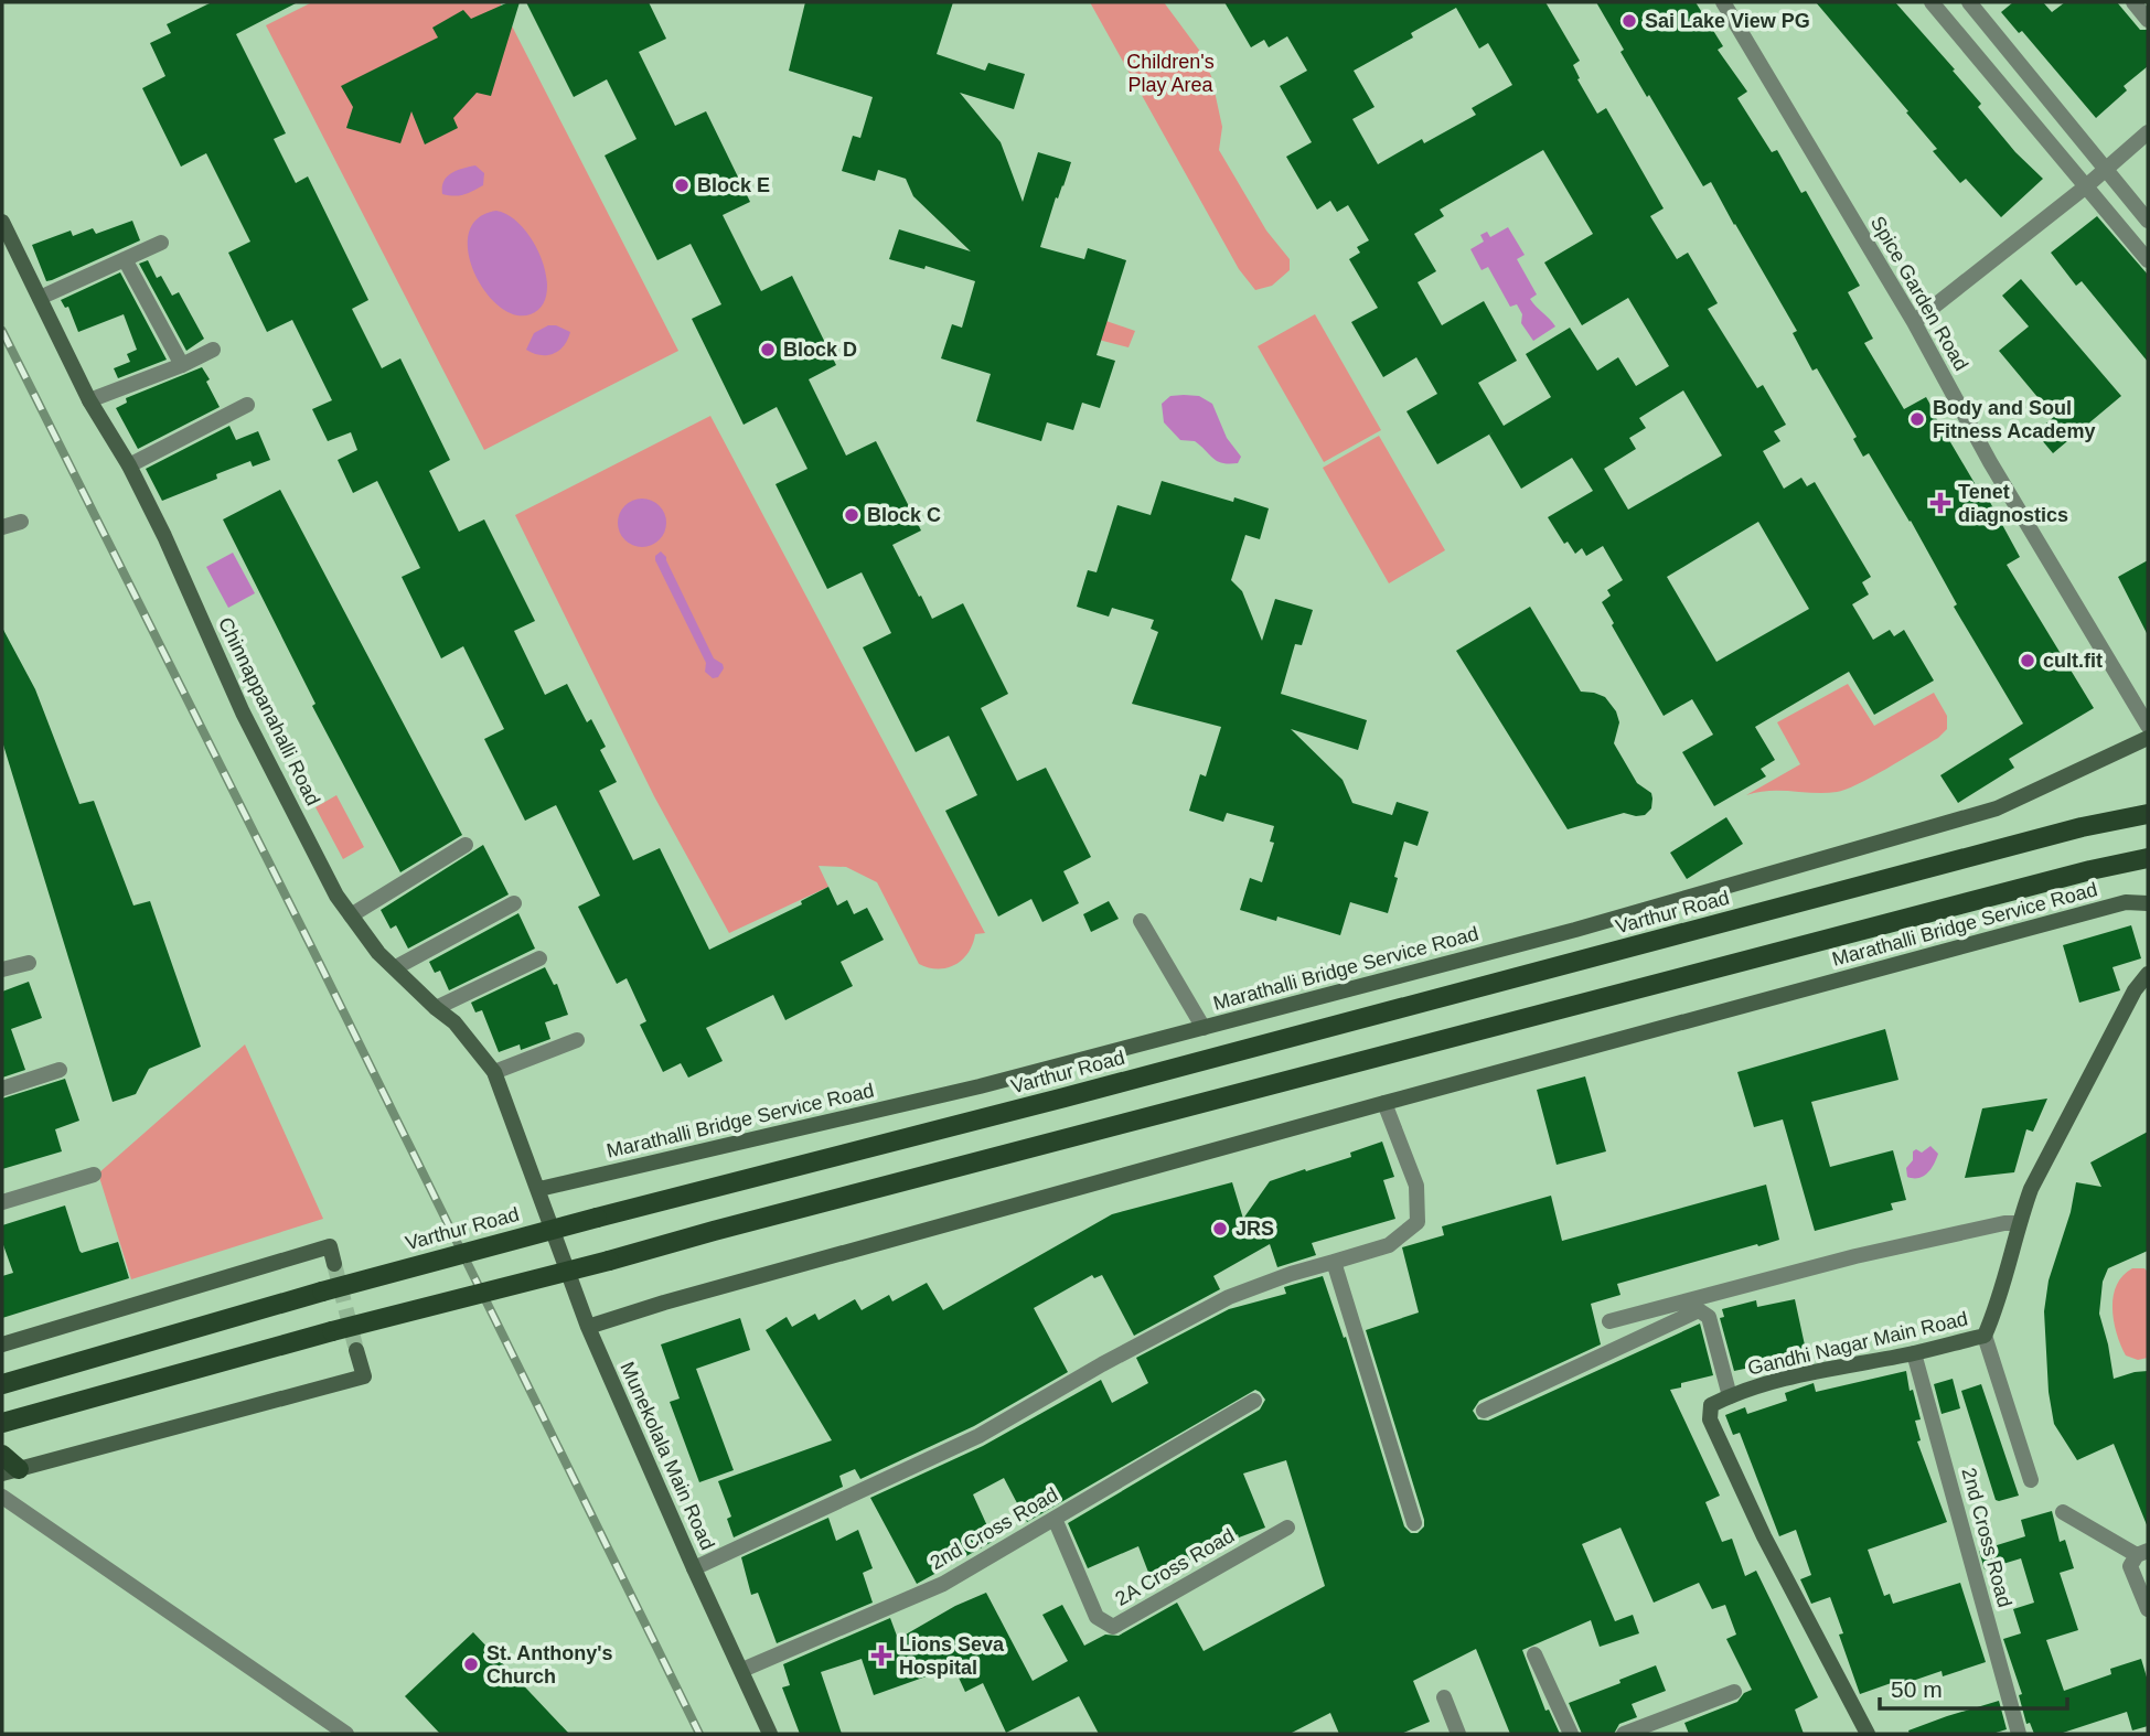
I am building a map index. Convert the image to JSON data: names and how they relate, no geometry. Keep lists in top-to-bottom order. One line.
{"streets":{"main road":["Varthur Road"],"street":["Spice Garden Road","Chinnappanahalli Road","Marathalli Bridge Service Road","Gandhi Nagar Main Road","Munekolala Main Road","2nd Cross Road","2A Cross Road"]},"crossings":[["Chinnappanahalli Road","Marathalli Bridge Service Road"],["Chinnappanahalli Road","Munekolala Main Road"],["Marathalli Bridge Service Road","Munekolala Main Road"],["Gandhi Nagar Main Road","2nd Cross Road"],["Munekolala Main Road","2nd Cross Road"],["2nd Cross Road","2A Cross Road"]],"parks":["Children's Play Area"],"places":{"other":["Sai Lake View PG","Block E","Block D","Body and Soul Fitness Academy","Block C","cult.fit","JRS","St. Anthony's Church"],"health":["Tenet diagnostics","Lions Seva Hospital"]},"scale_bar":"50 m"}
